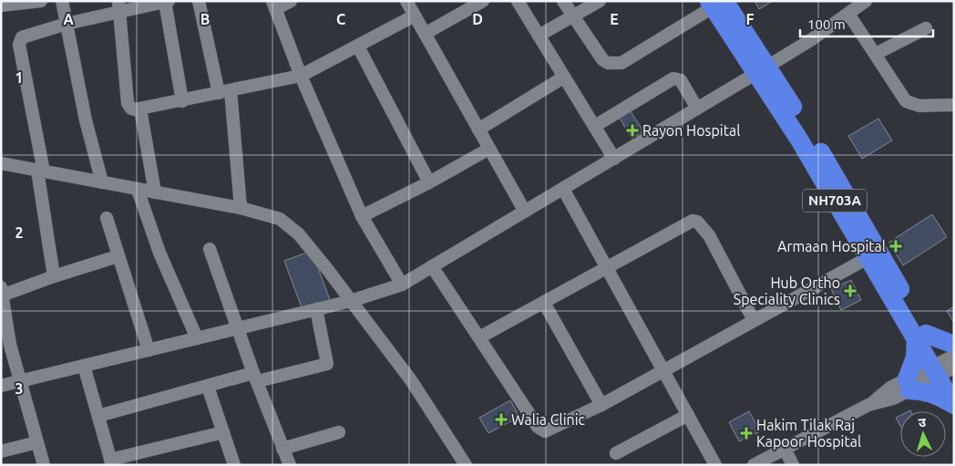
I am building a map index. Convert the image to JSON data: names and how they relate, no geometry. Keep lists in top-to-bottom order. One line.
{"streets":{"highway":["NH703A"]},"places":{"health":["Rayon Hospital","Armaan Hospital","Hub Ortho Speciality Clinics","Walia Clinic","Hakim Tilak Raj Kapoor Hospital"]},"scale_bar":"100 m","north":"top","grid":{"columns":["A","B","C","D","E","F"],"rows":["1","2","3"]}}
